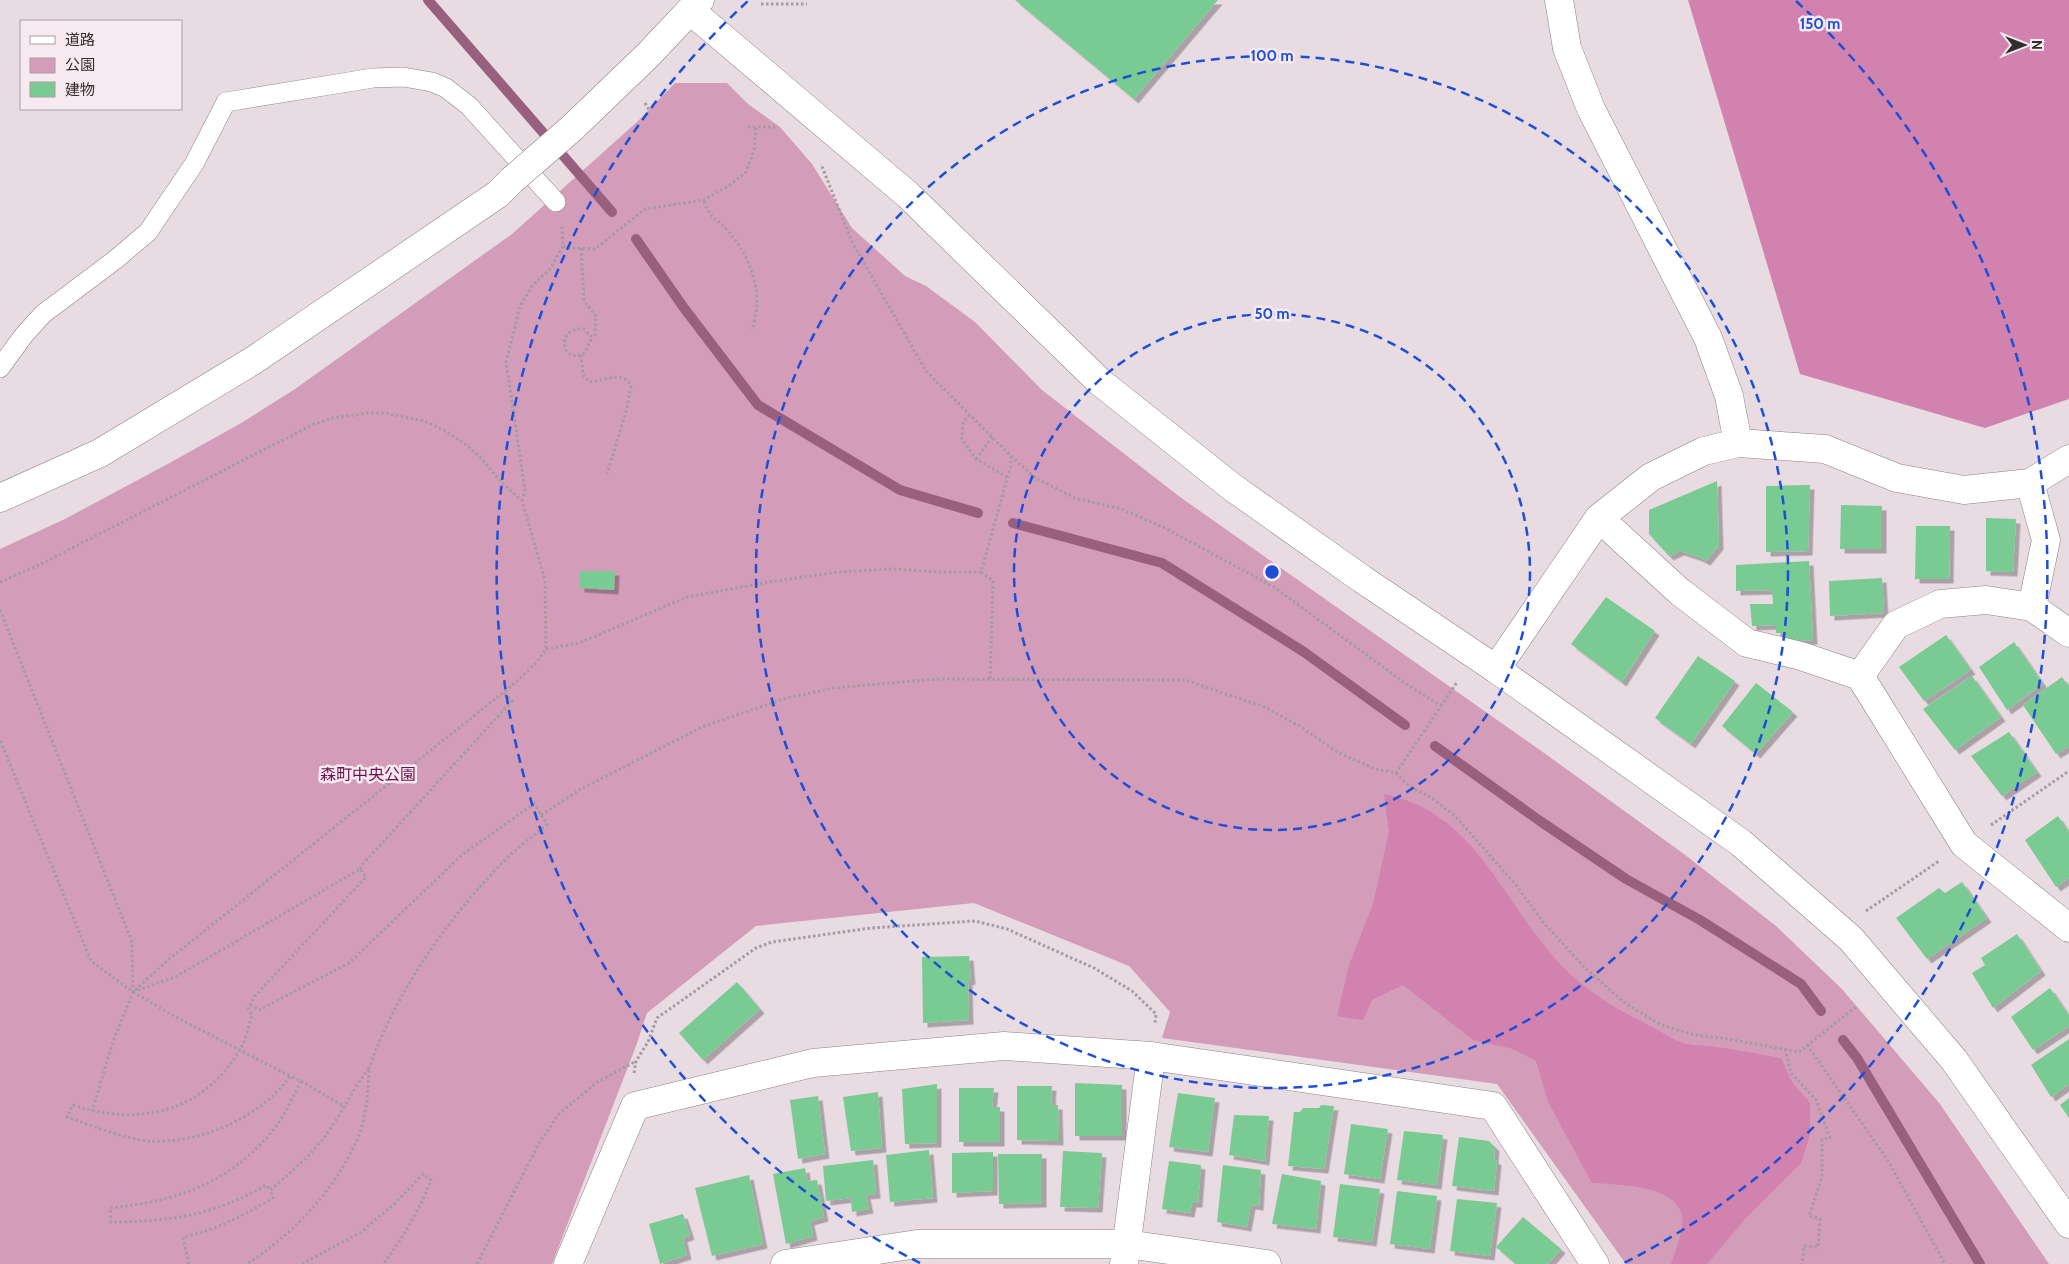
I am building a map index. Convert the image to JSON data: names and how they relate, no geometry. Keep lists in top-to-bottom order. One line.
{"parks":["森町中央公園"],"legend":["道路","公園","建物"],"north":"right","rings":["150 m","100 m","50 m"]}
